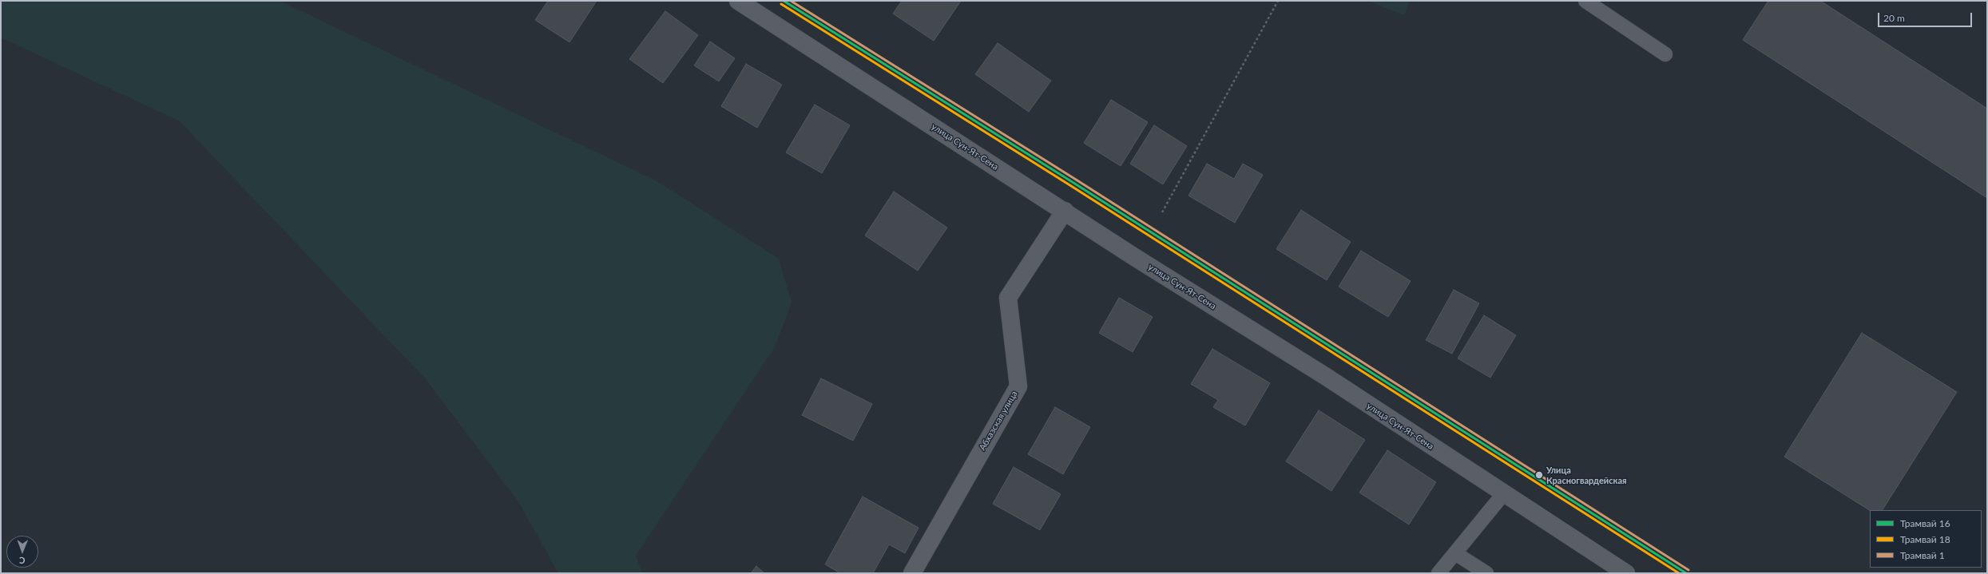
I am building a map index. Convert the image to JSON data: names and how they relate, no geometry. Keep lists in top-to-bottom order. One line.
{"streets":{"street":["улица Сун-Ят-Сена","Абхазская улица"]},"crossings":[["улица Сун-Ят-Сена","Абхазская улица"]],"places":["Улица Красногвардейская"],"lines":["tram line 16","tram line 1","tram line 18"],"legend":["Трамвай 16","Трамвай 18","Трамвай 1"],"scale_bar":"20 m","north":"bottom"}
